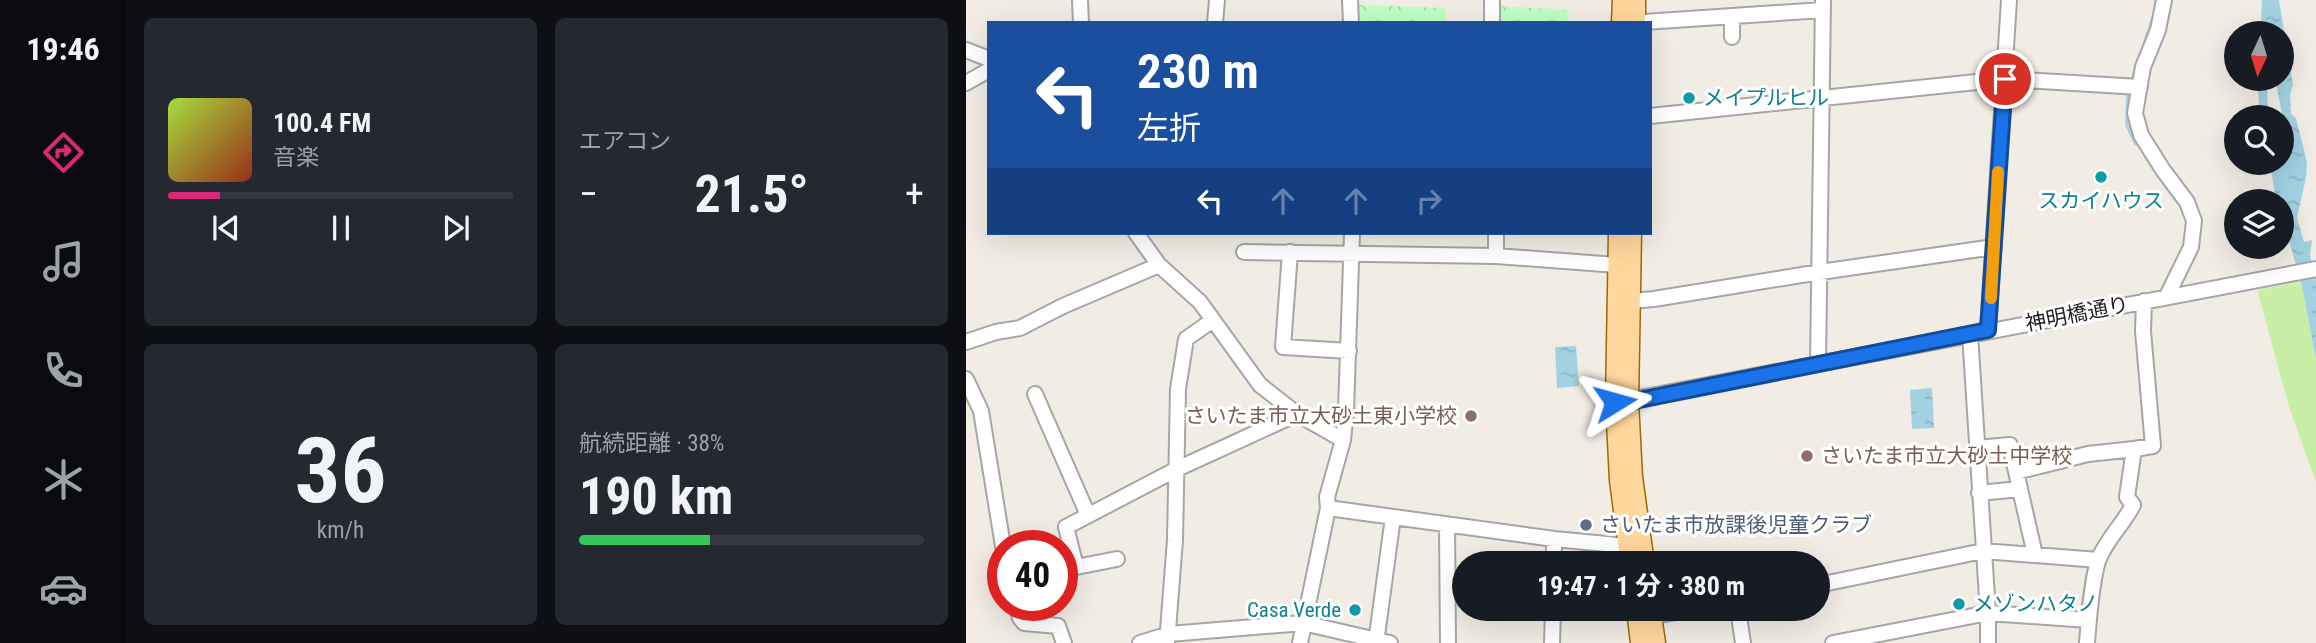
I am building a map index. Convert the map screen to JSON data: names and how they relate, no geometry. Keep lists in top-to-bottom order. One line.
{"streets":{"street":["神明橋通り"]},"places":["メイプルヒル","スカイハウス","さいたま市立大砂土東小学校","さいたま市立大砂土中学校","さいたま市放課後児童クラブ","メゾンハタノ","Casa Verde"],"north":"bottom","page":{"tabs":"19:46","tile":["エアコン",["36","km/h"],["航続距離 · 38%","190 km"]],"turn":["230 m","左折"],"song":["100.4 FM","音楽"],"heat":["−","21.5°","+"],"limit":"40","trip":"19:47 · 1 分 · 380 m"}}
